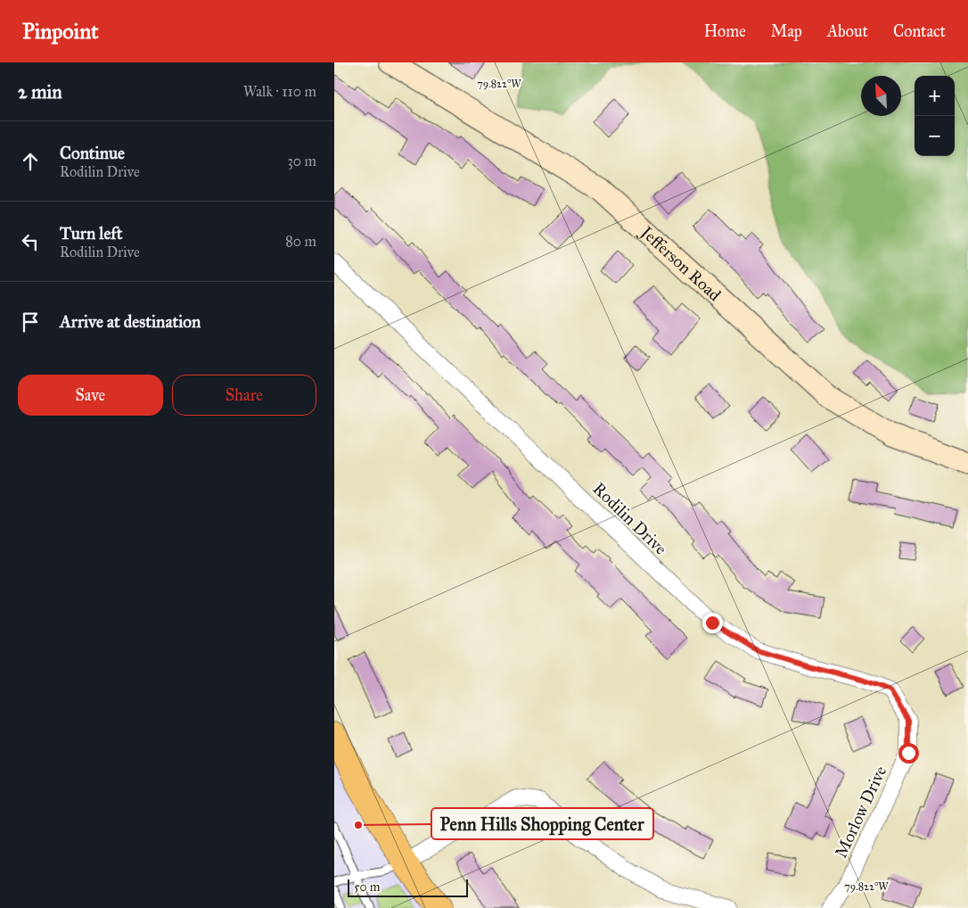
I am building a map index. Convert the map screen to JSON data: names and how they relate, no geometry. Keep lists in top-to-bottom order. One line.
{"streets":{"street":["Jefferson Road","Rodilin Drive","Morlow Drive"]},"crossings":[["Rodilin Drive","Morlow Drive"]],"places":["Penn Hills Shopping Center"],"scale_bar":"50 m","north":"top left","page":{"header":"Pinpoint","nav":["Home","Map","About","Contact"],"heading":["2 min","Walk · 110 m"],"map_buttons":["+","−"],"list":[["Continue","Rodilin Drive","30 m"],["Turn left","Rodilin Drive","80 m"],"Arrive at destination"],"buttons":["Save","Share"],"scale":"50 m"},"coordinates":["79.822°W"]}
